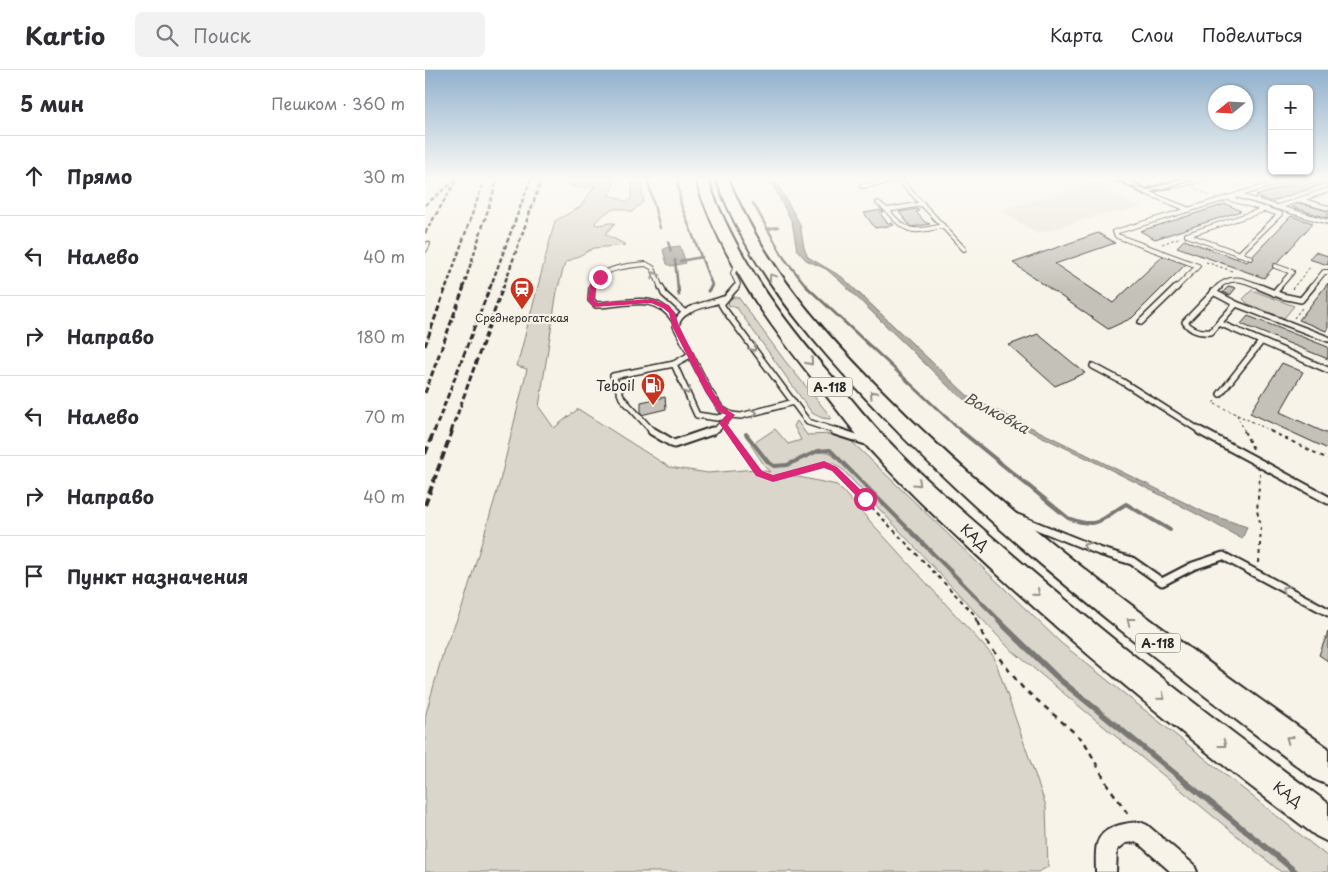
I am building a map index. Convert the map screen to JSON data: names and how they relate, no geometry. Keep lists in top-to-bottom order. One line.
{"streets":{"highway":["А-118","КАД"]},"water":["Волковка"],"places":{"station":["Среднерогатская"],"fuel station":["Teboil"]},"north":"left","page":{"header":"Kartio","search":"Поиск","nav":["Карта","Слои","Поделиться"],"heading":["5 мин","Пешком · 360 m"],"map_buttons":["+","−"],"list":[["Прямо","30 m"],["Налево","40 m"],["Направо","180 m"],["Налево","70 m"],["Направо","40 m"],"Пункт назначения"]}}
